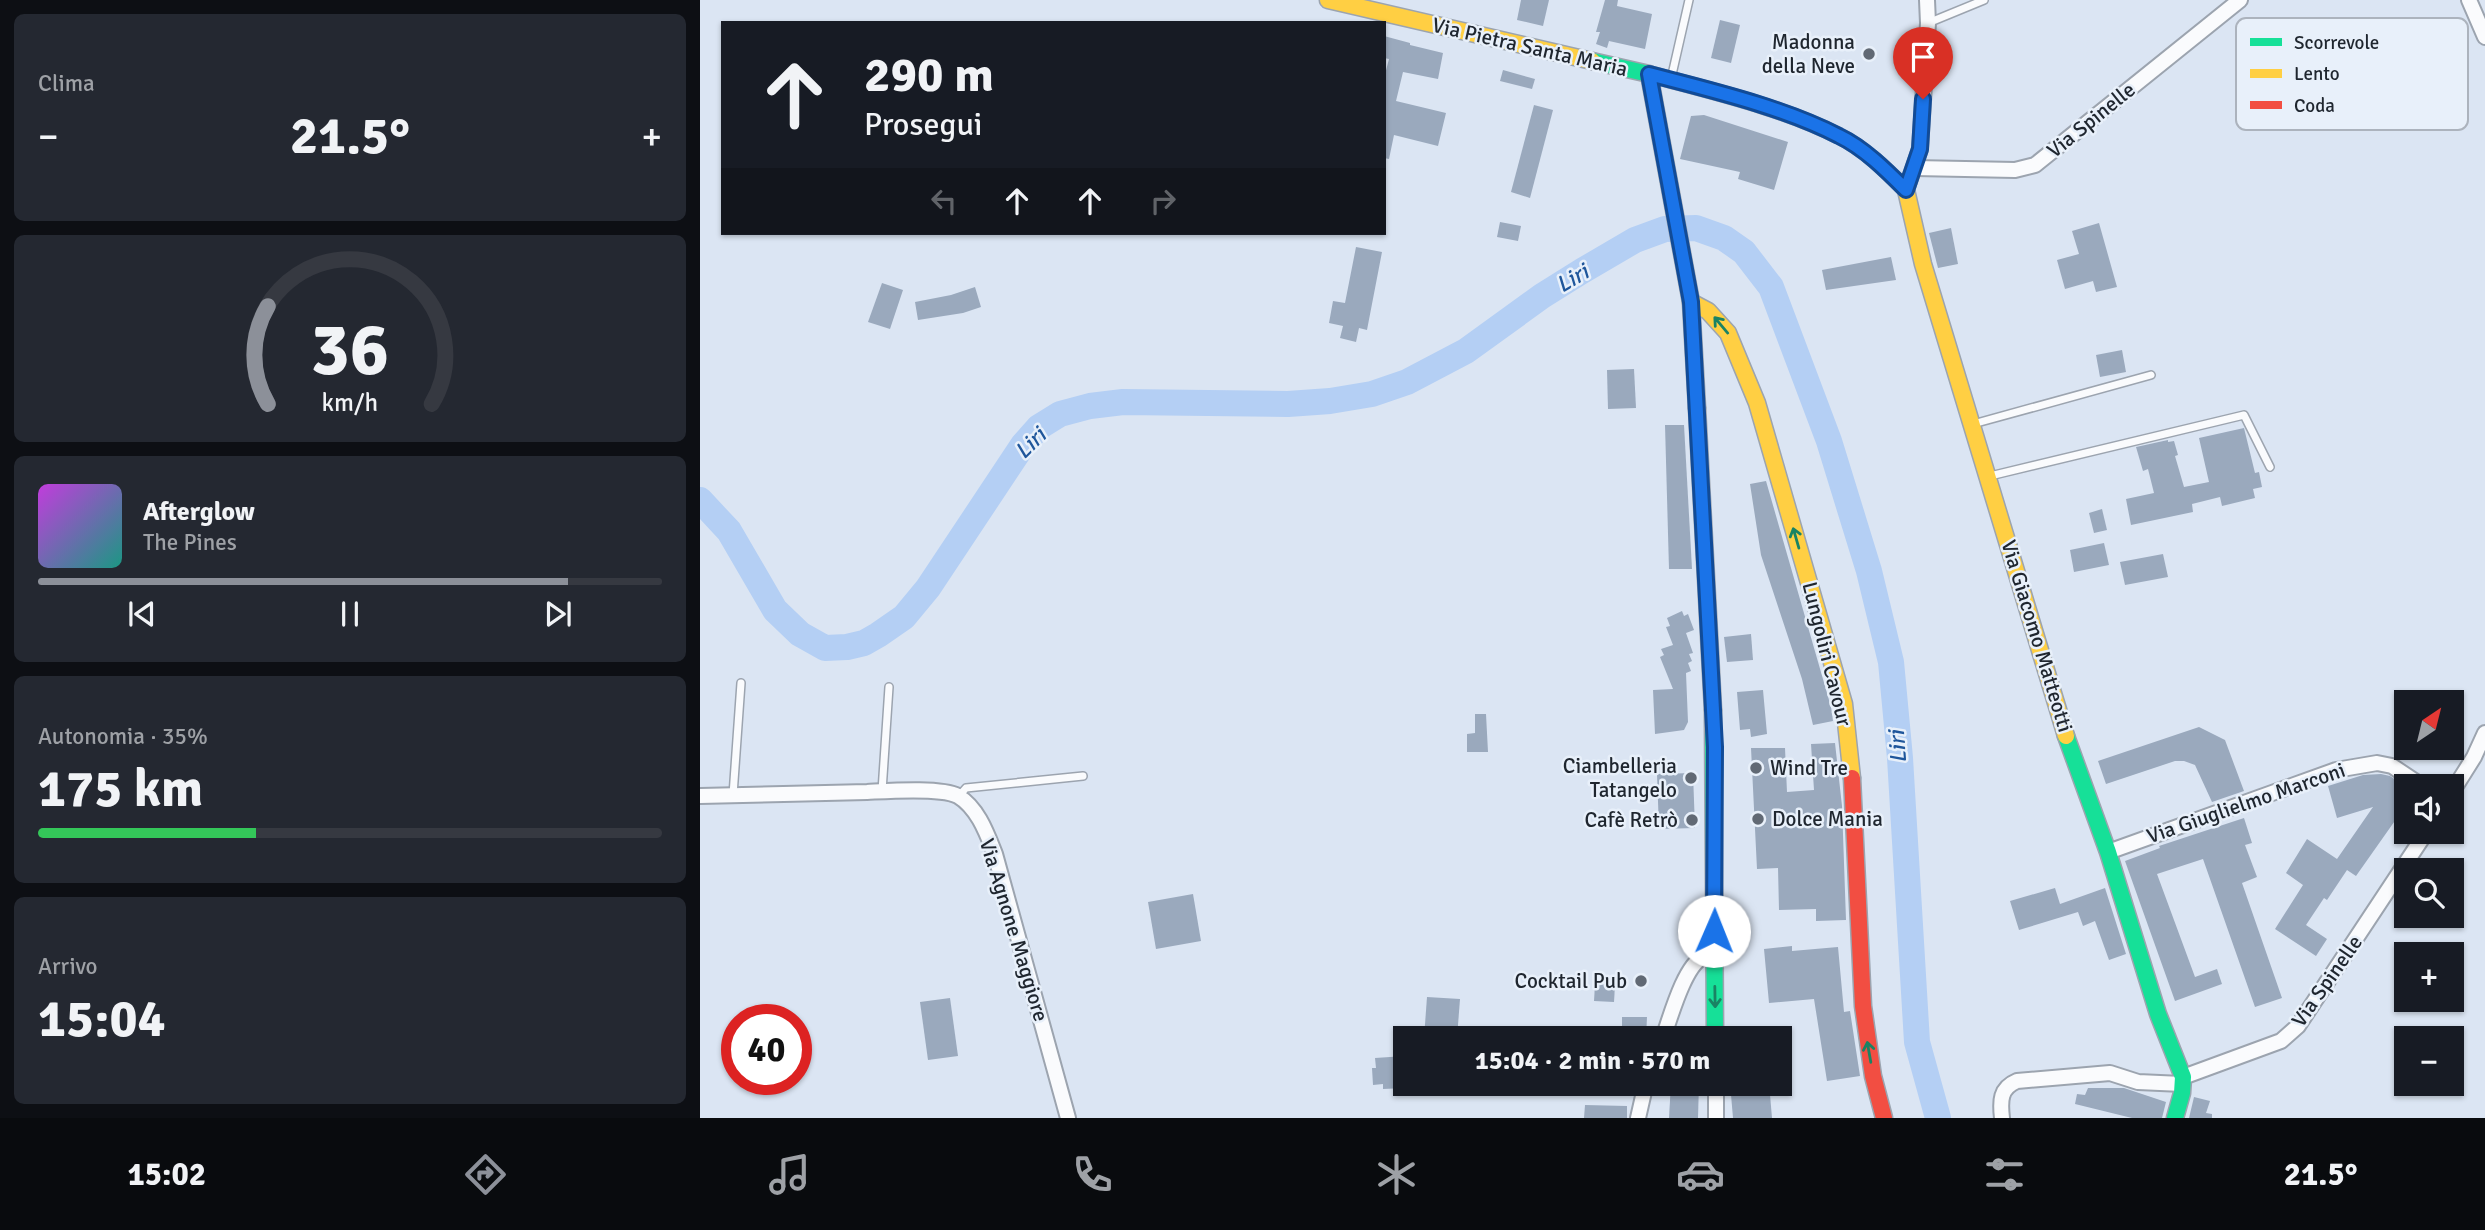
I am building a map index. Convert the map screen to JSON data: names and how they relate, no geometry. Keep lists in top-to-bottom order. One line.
{"streets":{"street":["Via Pietra Santa Maria","Via Spinelle","Via Giacomo Matteotti","Lungoliri Cavour","Via Giuglielmo Marconi","Via Agnone Maggiore"]},"crossings":[["Via Spinelle","Via Giacomo Matteotti"],["Via Giacomo Matteotti","Via Giuglielmo Marconi"]],"water":["Liri"],"places":["Madonna della Neve","Wind Tre","Ciambelleria Tatangelo","Dolce Mania","Cafè Retrò","Cocktail Pub"],"legend":["Scorrevole","Lento","Coda"],"north":"top right","page":{"tile":["Clima",["Autonomia · 35%","175 km"],["Arrivo","15:04"]],"turn":["290 m","Prosegui"],"heat":["−","21.5°","+"],"song":["Afterglow","The Pines"],"map_buttons":["+","−"],"limit":"40","trip":"15:04 · 2 min · 570 m","tabs":["15:02","21.5°"],"gauge":["36","km/h"]}}
